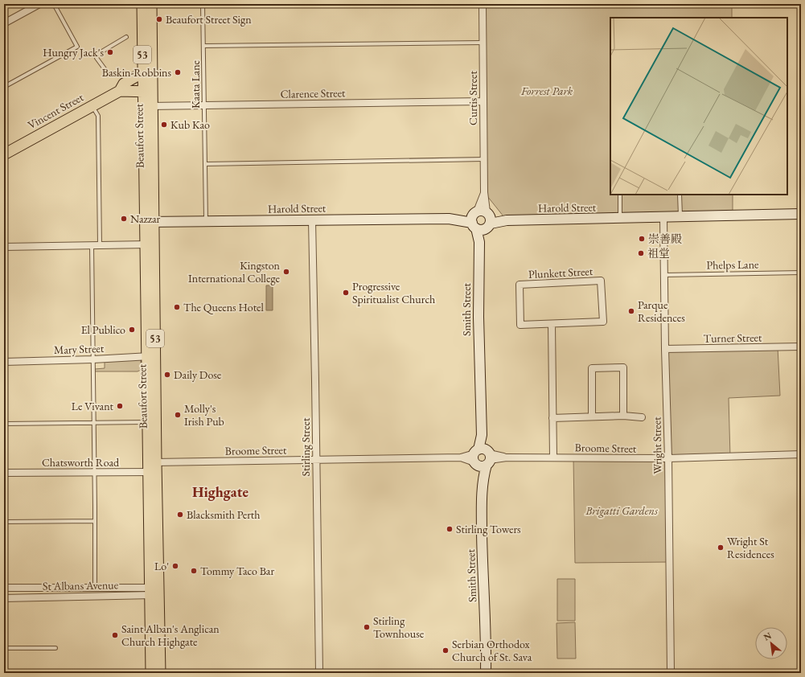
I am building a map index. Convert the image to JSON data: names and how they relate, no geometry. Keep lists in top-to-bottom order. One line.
{"streets":{"main road":["53","Vincent Street","Beaufort Street"],"street":["Clarence Street","Curtis Street","Harold Street","Plunkett Street","Smith Street","Turner Street","Mary Street","Wright Street","Stirling Street","Broome Street","Chatsworth Road","St Albans Avenue"],"lane":["Kaata Lane","Phelps Lane"]},"crossings":[["Kaata Lane","Clarence Street"],["Kaata Lane","Harold Street"],["Clarence Street","Curtis Street"],["Clarence Street","Beaufort Street"],["Curtis Street","Harold Street"],["Curtis Street","Smith Street"],["Vincent Street","Beaufort Street"],["Beaufort Street","Harold Street"],["Beaufort Street","Mary Street"],["Beaufort Street","Broome Street"],["Beaufort Street","Chatsworth Road"],["Beaufort Street","St Albans Avenue"],["Harold Street","Smith Street"],["Harold Street","Wright Street"],["Harold Street","Stirling Street"],["Phelps Lane","Wright Street"],["Smith Street","Broome Street"],["Turner Street","Wright Street"],["Wright Street","Broome Street"],["Stirling Street","Broome Street"],["Broome Street","Chatsworth Road"]],"districts":["Highgate"],"parks":["Forrest Park","Brigatti Gardens"],"places":["Beaufort Street Sign","Hungry Jack's","Baskin-Robbins","Kub Kao","Nazzar","崇善殿","祖堂","Kingston International College","Progressive Spiritualist Church","The Queens Hotel","Parque Residences","El Publico","Daily Dose","Le Vivant","Molly's Irish Pub","Blacksmith Perth","Stirling Towers","Wright St Residences","Lo'","Tommy Taco Bar","Stirling Townhouse","Saint Alban's Anglican Church Highgate","Serbian Orthodox Church of St. Sava"],"north":"top left"}
